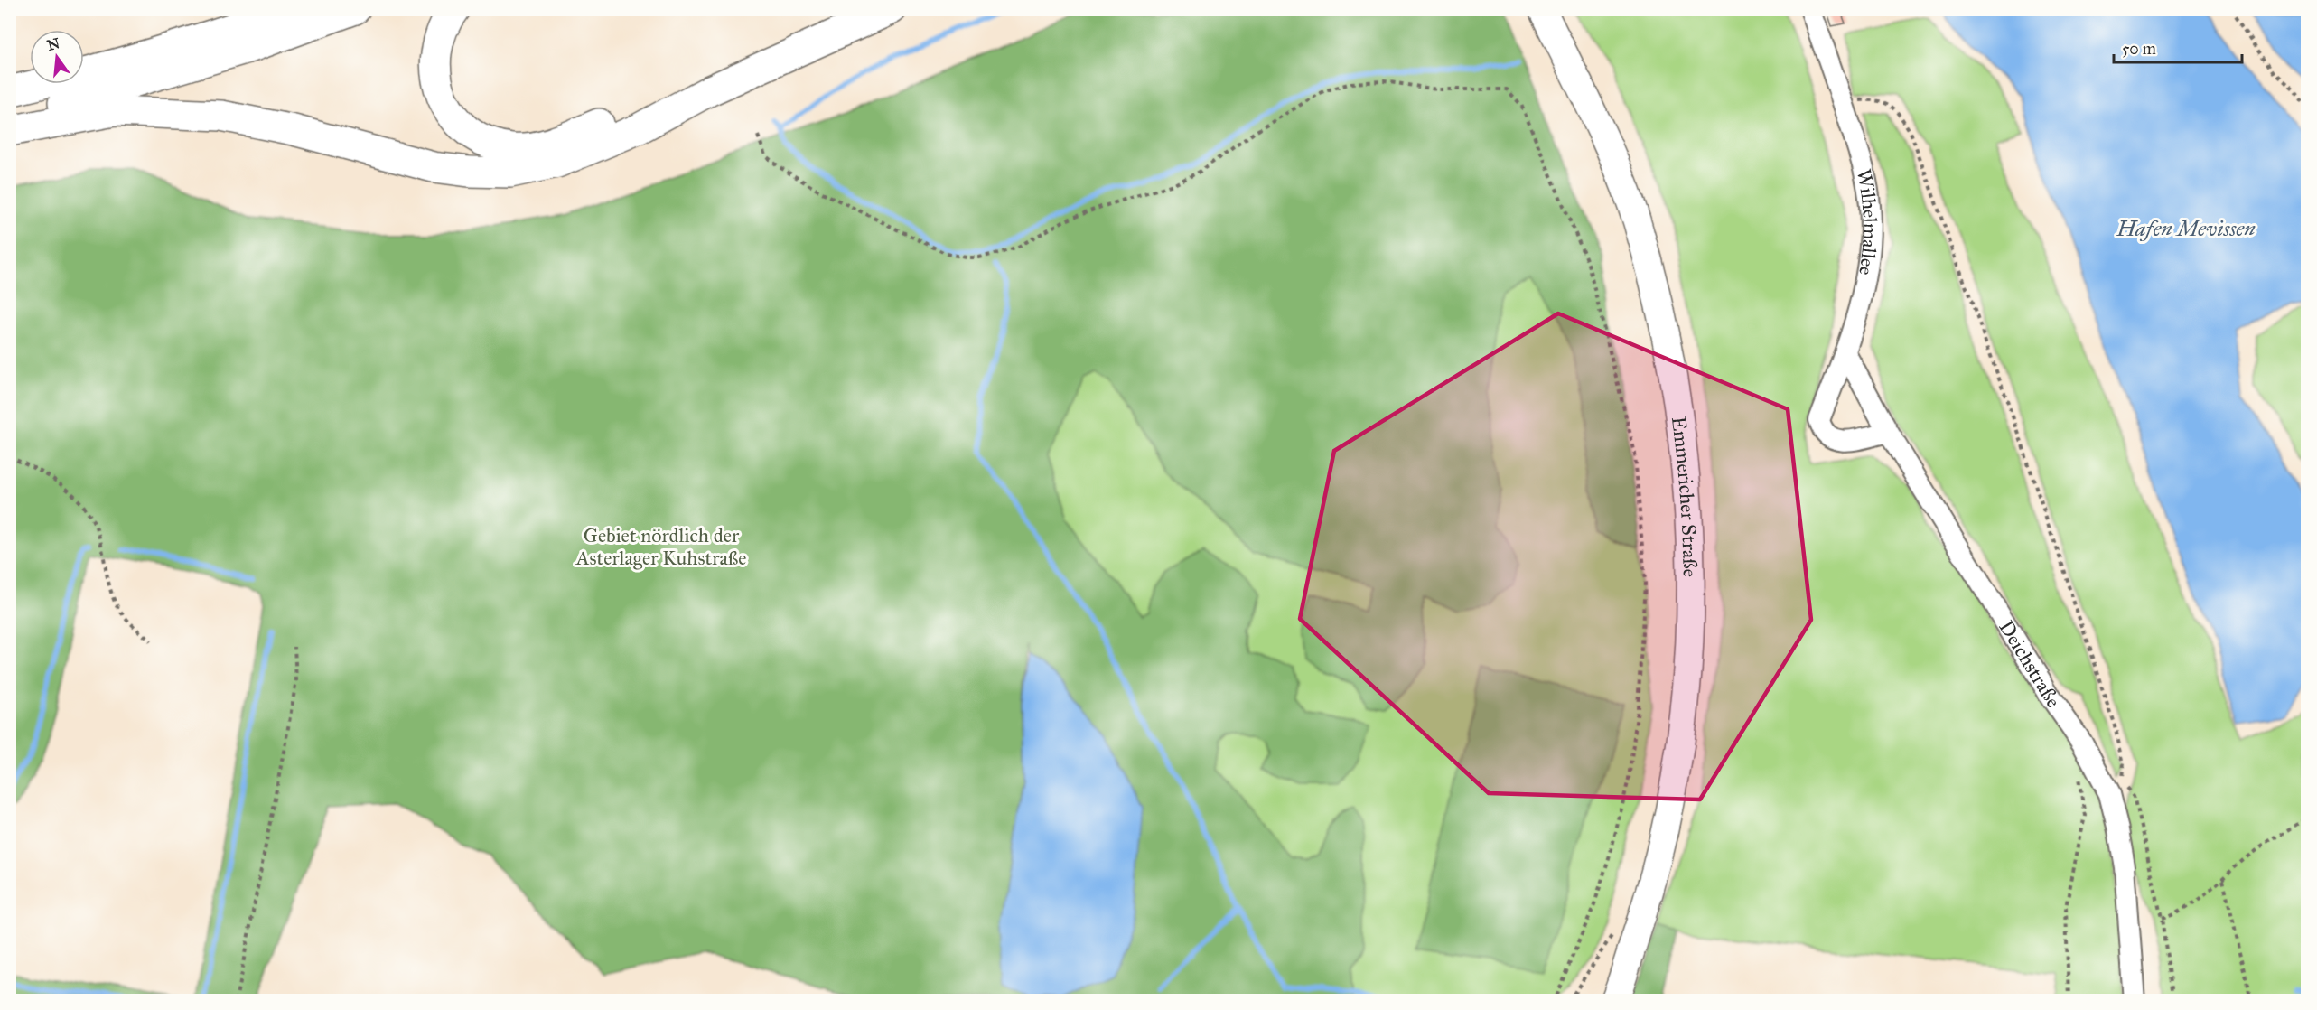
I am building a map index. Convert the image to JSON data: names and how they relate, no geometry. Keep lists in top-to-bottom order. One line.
{"streets":{"main road":["Emmericher Straße"],"street":["Wilhelmallee","Deichstraße"]},"crossings":[["Wilhelmallee","Deichstraße"]],"water":["Hafen Mevissen"],"parks":["Gebiet nördlich der Asterlager Kuhstraße"],"scale_bar":"50 m","north":"top"}
